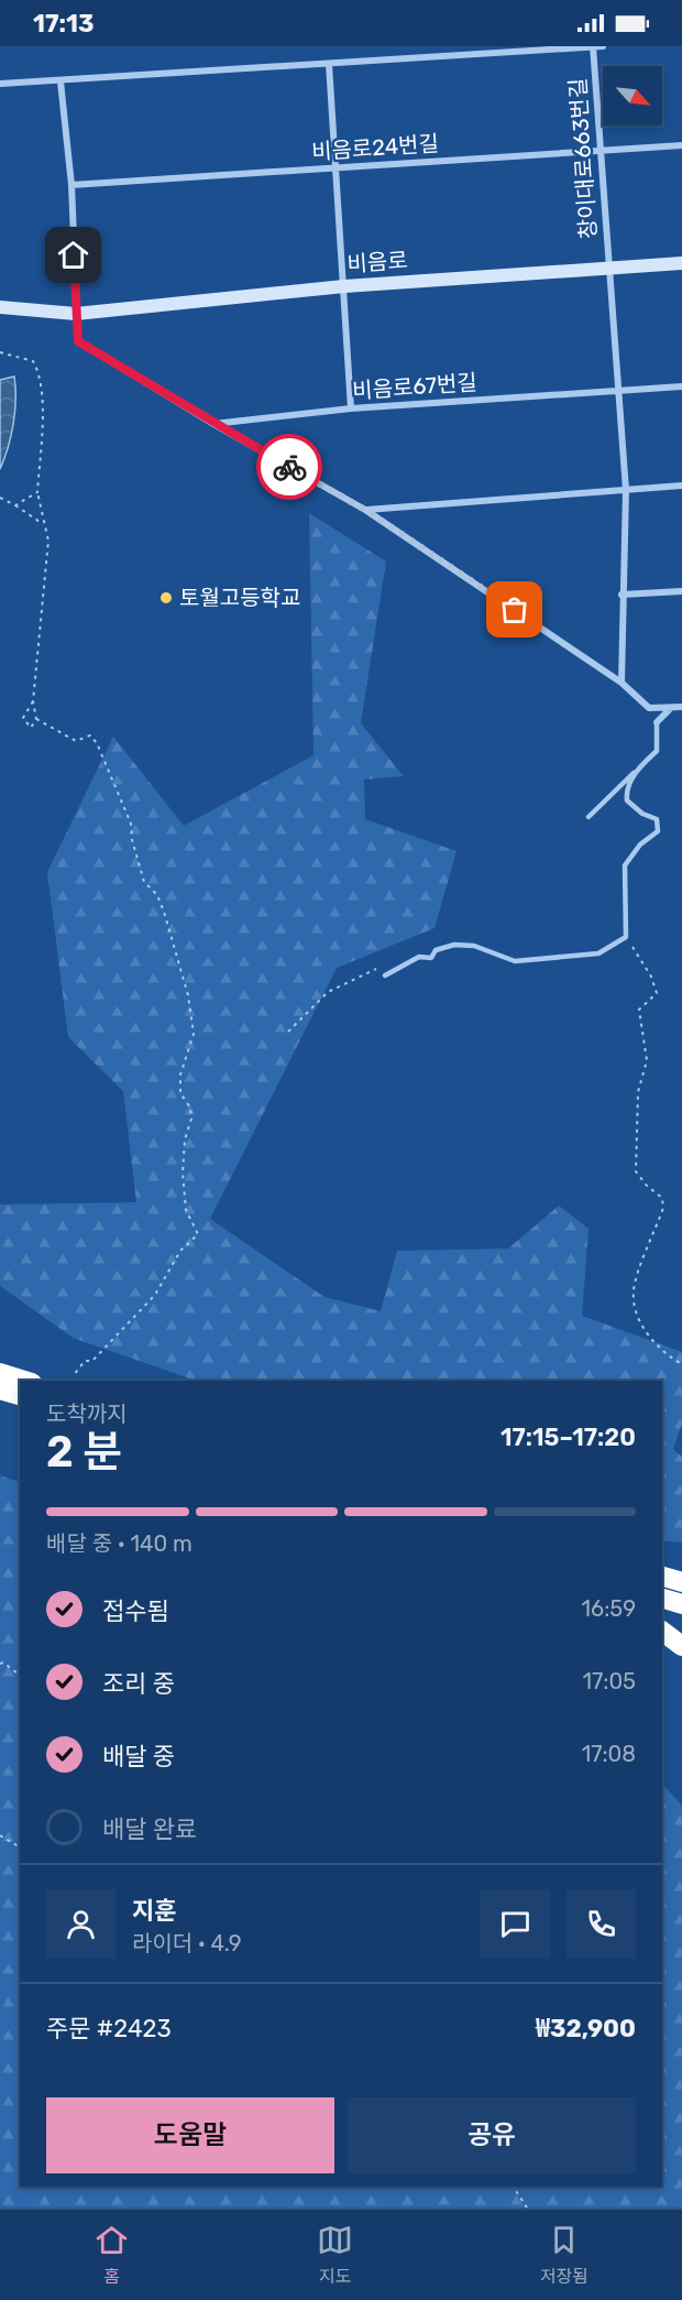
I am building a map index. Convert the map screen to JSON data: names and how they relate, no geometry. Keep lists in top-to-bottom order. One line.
{"streets":{"street":["비음로24번길","창이대로663번길","비음로","비음로67번길"]},"crossings":[["비음로24번길","창이대로663번길"],["창이대로663번길","비음로"]],"places":["토월고등학교"],"north":"bottom right","page":{"status":"17:13","heading":["2 분","도착까지","17:15–17:20"],"panel":["지훈","라이더 · 4.9","주문 #2423","₩32,900"],"bar":"배달 중 · 140 m","list":[["접수됨","16:59"],["조리 중","17:05"],["배달 중","17:08"],"배달 완료"],"buttons":["도움말","공유"],"tabs":["홈","지도","저장됨"]}}
